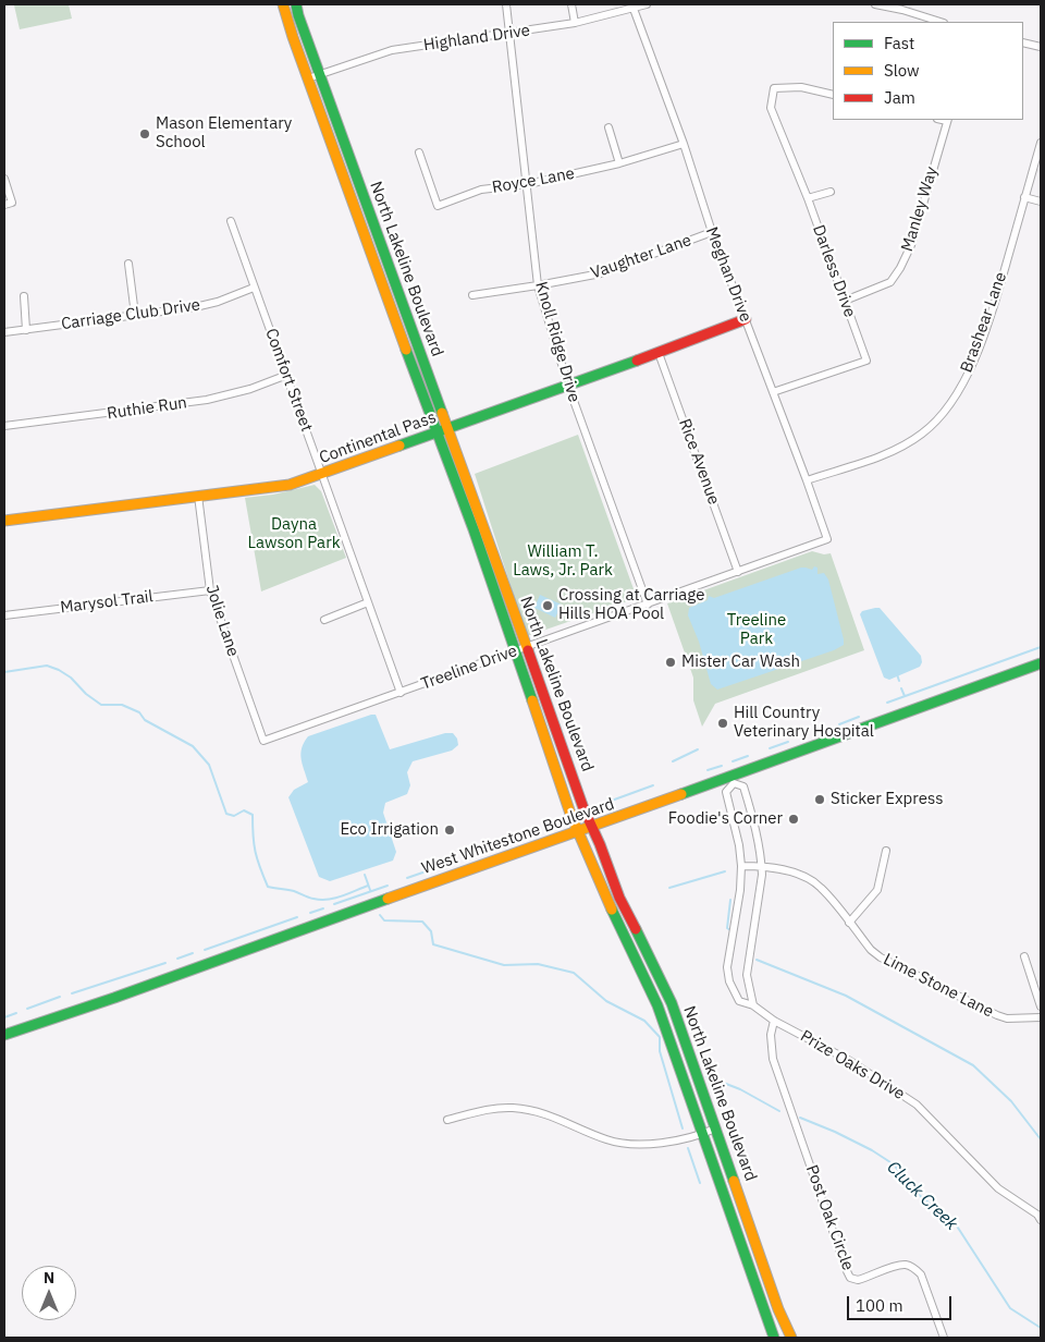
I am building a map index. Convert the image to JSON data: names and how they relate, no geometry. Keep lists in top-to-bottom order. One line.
{"streets":{"main road":["North Lakeline Boulevard","Continental Pass","West Whitestone Boulevard"],"street":["Highland Drive","Royce Lane","Manley Way","Vaughter Lane","Darless Drive","Meghan Drive","Carriage Club Drive","Brashear Lane","Knoll Ridge Drive","Comfort Street","Ruthie Run","Rice Avenue","Marysol Trail","Jolie Lane","Treeline Drive","Lime Stone Lane","Prize Oaks Drive","Post Oak Circle"]},"crossings":[["Highland Drive","North Lakeline Boulevard"],["Highland Drive","Meghan Drive"],["Highland Drive","Knoll Ridge Drive"],["Royce Lane","Meghan Drive"],["Royce Lane","Knoll Ridge Drive"],["Manley Way","Darless Drive"],["Vaughter Lane","Meghan Drive"],["Vaughter Lane","Knoll Ridge Drive"],["North Lakeline Boulevard","Continental Pass"],["North Lakeline Boulevard","Treeline Drive"],["North Lakeline Boulevard","West Whitestone Boulevard"],["Darless Drive","Meghan Drive"],["Meghan Drive","Brashear Lane"],["Meghan Drive","Continental Pass"],["Meghan Drive","Treeline Drive"],["Carriage Club Drive","Comfort Street"],["Knoll Ridge Drive","Continental Pass"],["Knoll Ridge Drive","Treeline Drive"],["Comfort Street","Ruthie Run"],["Comfort Street","Continental Pass"],["Comfort Street","Treeline Drive"],["Continental Pass","Rice Avenue"],["Continental Pass","Jolie Lane"],["Rice Avenue","Treeline Drive"],["Marysol Trail","Jolie Lane"],["Jolie Lane","Treeline Drive"],["West Whitestone Boulevard","Prize Oaks Drive"],["Lime Stone Lane","Prize Oaks Drive"],["Prize Oaks Drive","Post Oak Circle"]],"water":["Cluck Creek"],"parks":["Dayna Lawson Park","William T. Laws, Jr. Park","Treeline Park"],"places":["Mason Elementary School","Crossing at Carriage Hills HOA Pool","Mister Car Wash","Hill Country Veterinary Hospital","Sticker Express","Foodie's Corner","Eco Irrigation"],"legend":["Fast","Slow","Jam"],"scale_bar":"100 m","north":"top"}
